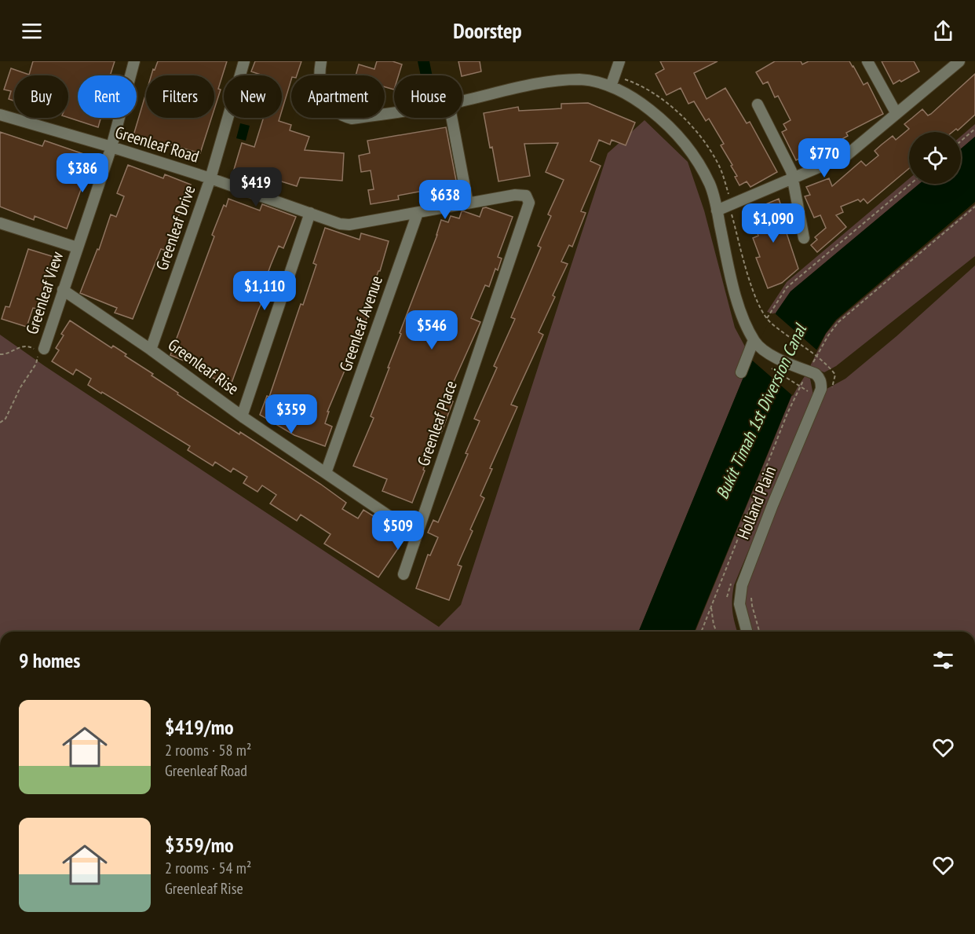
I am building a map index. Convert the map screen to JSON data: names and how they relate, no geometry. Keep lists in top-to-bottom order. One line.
{"streets":{"street":["Greenleaf Road","Greenleaf Drive","Greenleaf View","Greenleaf Avenue","Greenleaf Rise","Greenleaf Place","Holland Plain"]},"crossings":[["Greenleaf Road","Greenleaf Drive"],["Greenleaf Road","Greenleaf View"],["Greenleaf Road","Greenleaf Avenue"],["Greenleaf Road","Greenleaf Place"],["Greenleaf Drive","Greenleaf Rise"],["Greenleaf View","Greenleaf Rise"],["Greenleaf Avenue","Greenleaf Rise"],["Greenleaf Rise","Greenleaf Place"]],"water":["Bukit Timah 1st Diversion Canal"],"page":{"header":"Doorstep","chip":["Buy","Rent","Filters","New","Apartment","House"],"price":["$770","$386","$419","$638","$1,090","$1,110","$546","$359","$509"],"heading":"9 homes","list":[{"name":"$419/mo","note":"2 rooms · 58 m² · Greenleaf Road"},{"name":"$359/mo","note":"2 rooms · 54 m² · Greenleaf Rise"}]}}
